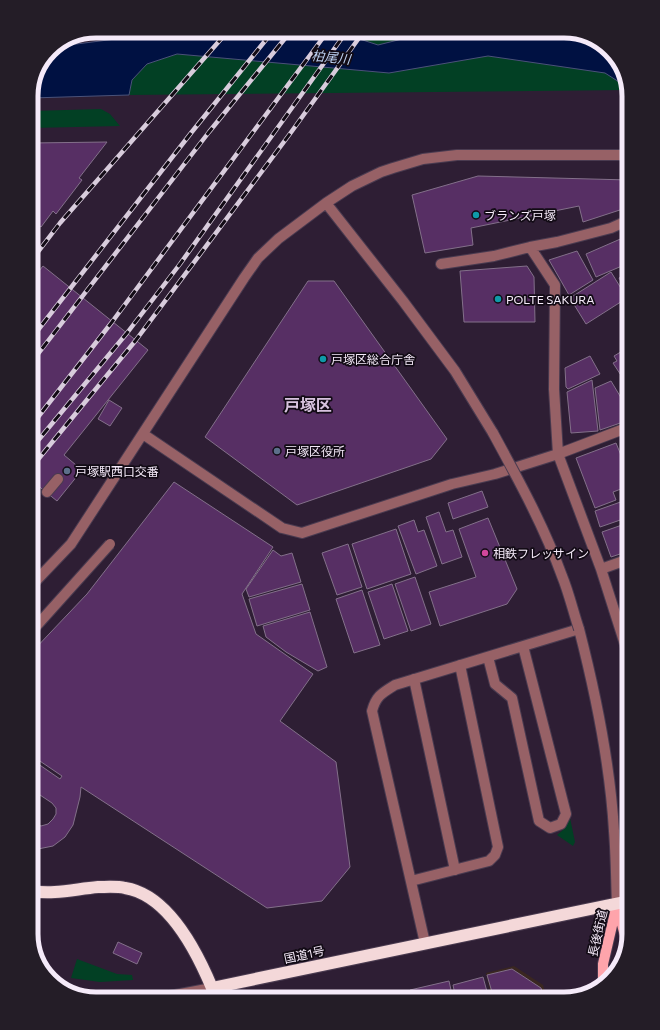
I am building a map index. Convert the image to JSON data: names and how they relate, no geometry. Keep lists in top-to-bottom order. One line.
{"streets":{"highway":["国道1号"],"main road":["長後街道"]},"crossings":[["長後街道","国道1号"]],"districts":["戸塚区"],"water":["柏尾川"],"places":["ブランズ戸塚","POLTE SAKURA","戸塚区総合庁舎","戸塚区役所","戸塚駅西口交番","相鉄フレッサイン"]}
